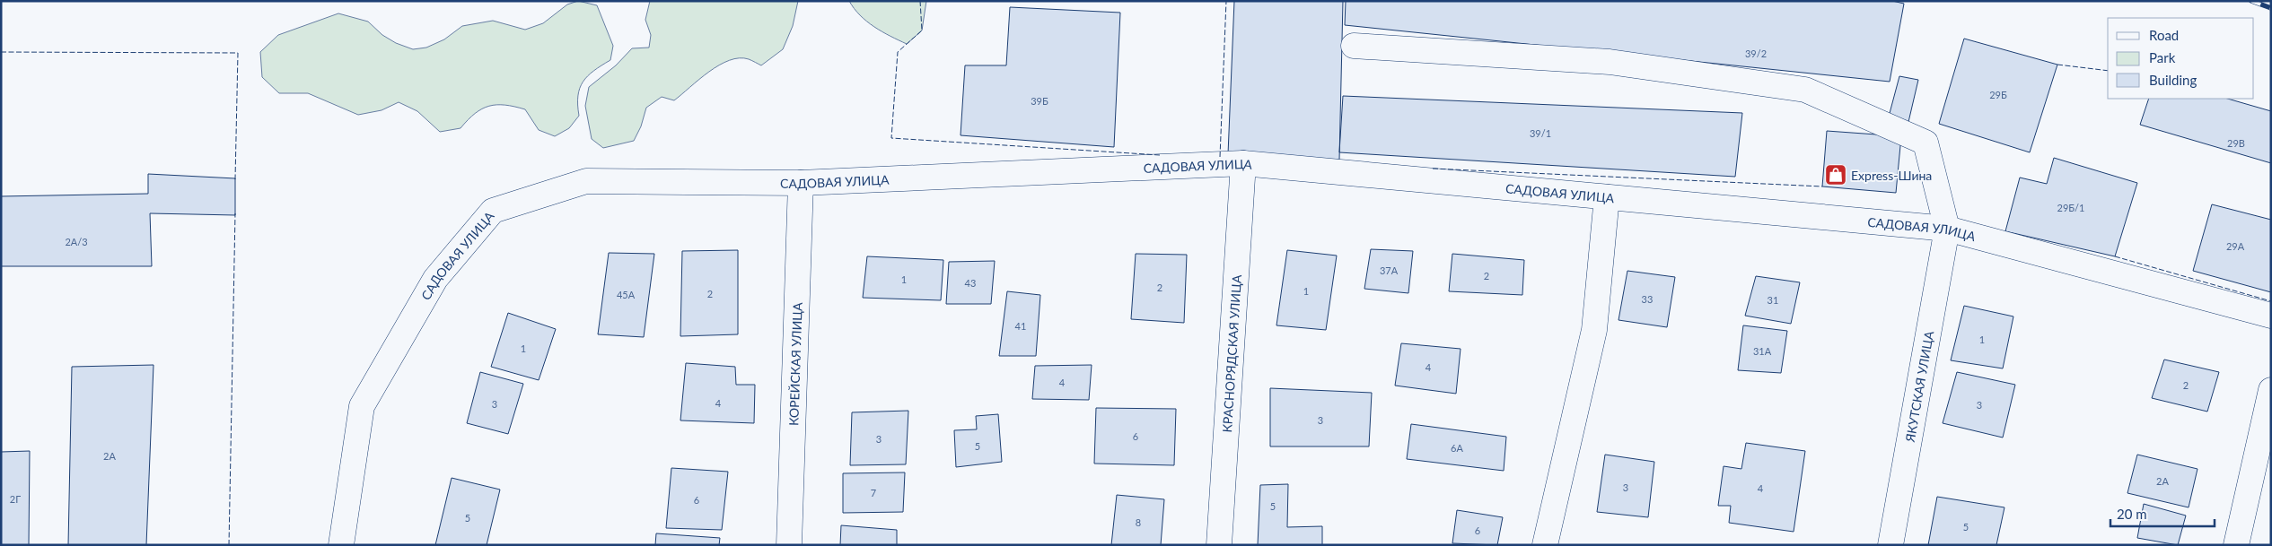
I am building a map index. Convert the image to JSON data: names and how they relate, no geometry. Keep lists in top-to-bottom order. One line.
{"streets":{"street":["САДОВАЯ УЛИЦА","КРАСНОРЯДСКАЯ УЛИЦА","КОРЕЙСКАЯ УЛИЦА","ЯКУТСКАЯ УЛИЦА"]},"crossings":[["САДОВАЯ УЛИЦА","КРАСНОРЯДСКАЯ УЛИЦА"],["САДОВАЯ УЛИЦА","КОРЕЙСКАЯ УЛИЦА"],["САДОВАЯ УЛИЦА","ЯКУТСКАЯ УЛИЦА"]],"places":{"shop":["Express-Шина"]},"house_numbers":["39/2","29Б","39Б","39/1","29В","29Б/1","2А/3","29А","37А","2","1","43","2","1","2","45А","33","31","41","1","1","31А","4","4","2","4","3","3","3","6","3","5","6А","2А","2А","3","4","7","2Г","6","5","5","8","5","6"],"legend":["Road","Park","Building"],"scale_bar":"20 m"}
